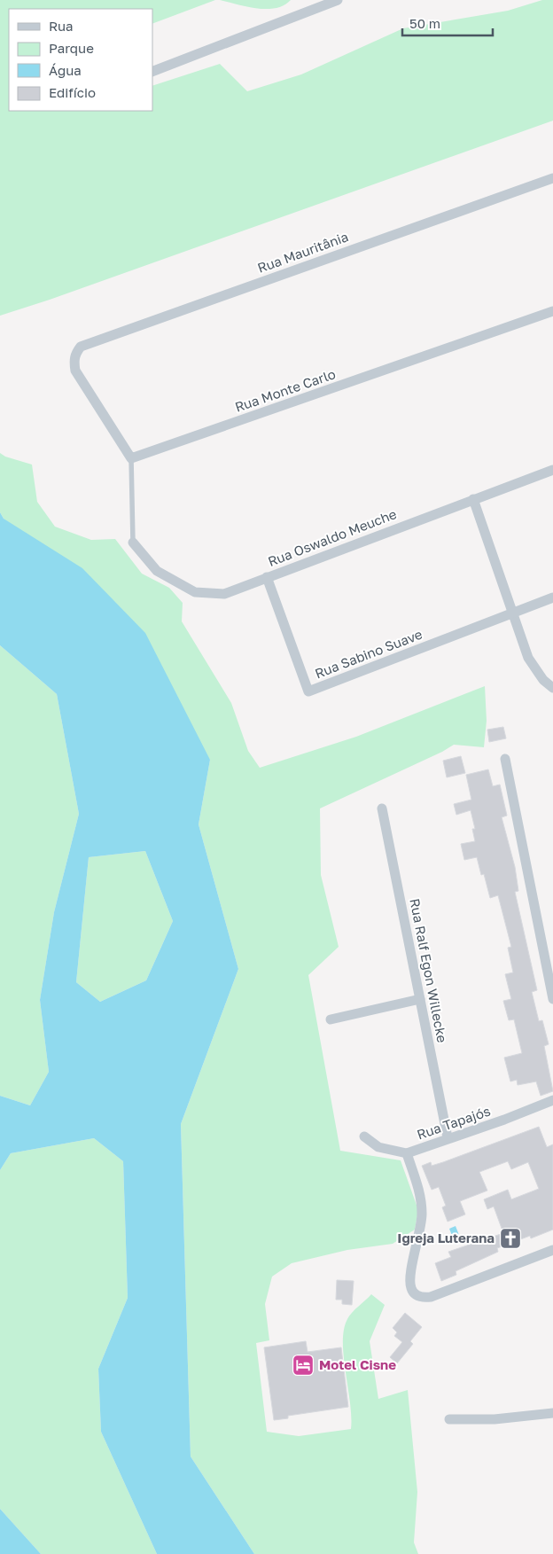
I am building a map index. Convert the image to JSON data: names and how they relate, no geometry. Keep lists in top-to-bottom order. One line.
{"streets":{"street":["Rua Mauritânia","Rua Monte Carlo","Rua Oswaldo Meuche","Rua Sabino Suave","Rua Ralf Egon Willecke","Rua Tapajós"]},"crossings":[["Rua Mauritânia","Rua Monte Carlo"],["Rua Oswaldo Meuche","Rua Sabino Suave"],["Rua Ralf Egon Willecke","Rua Tapajós"]],"places":{"church":["Igreja Luterana"],"hotel":["Motel Cisne"]},"legend":["Rua","Parque","Água","Edifício"],"scale_bar":"50 m"}
